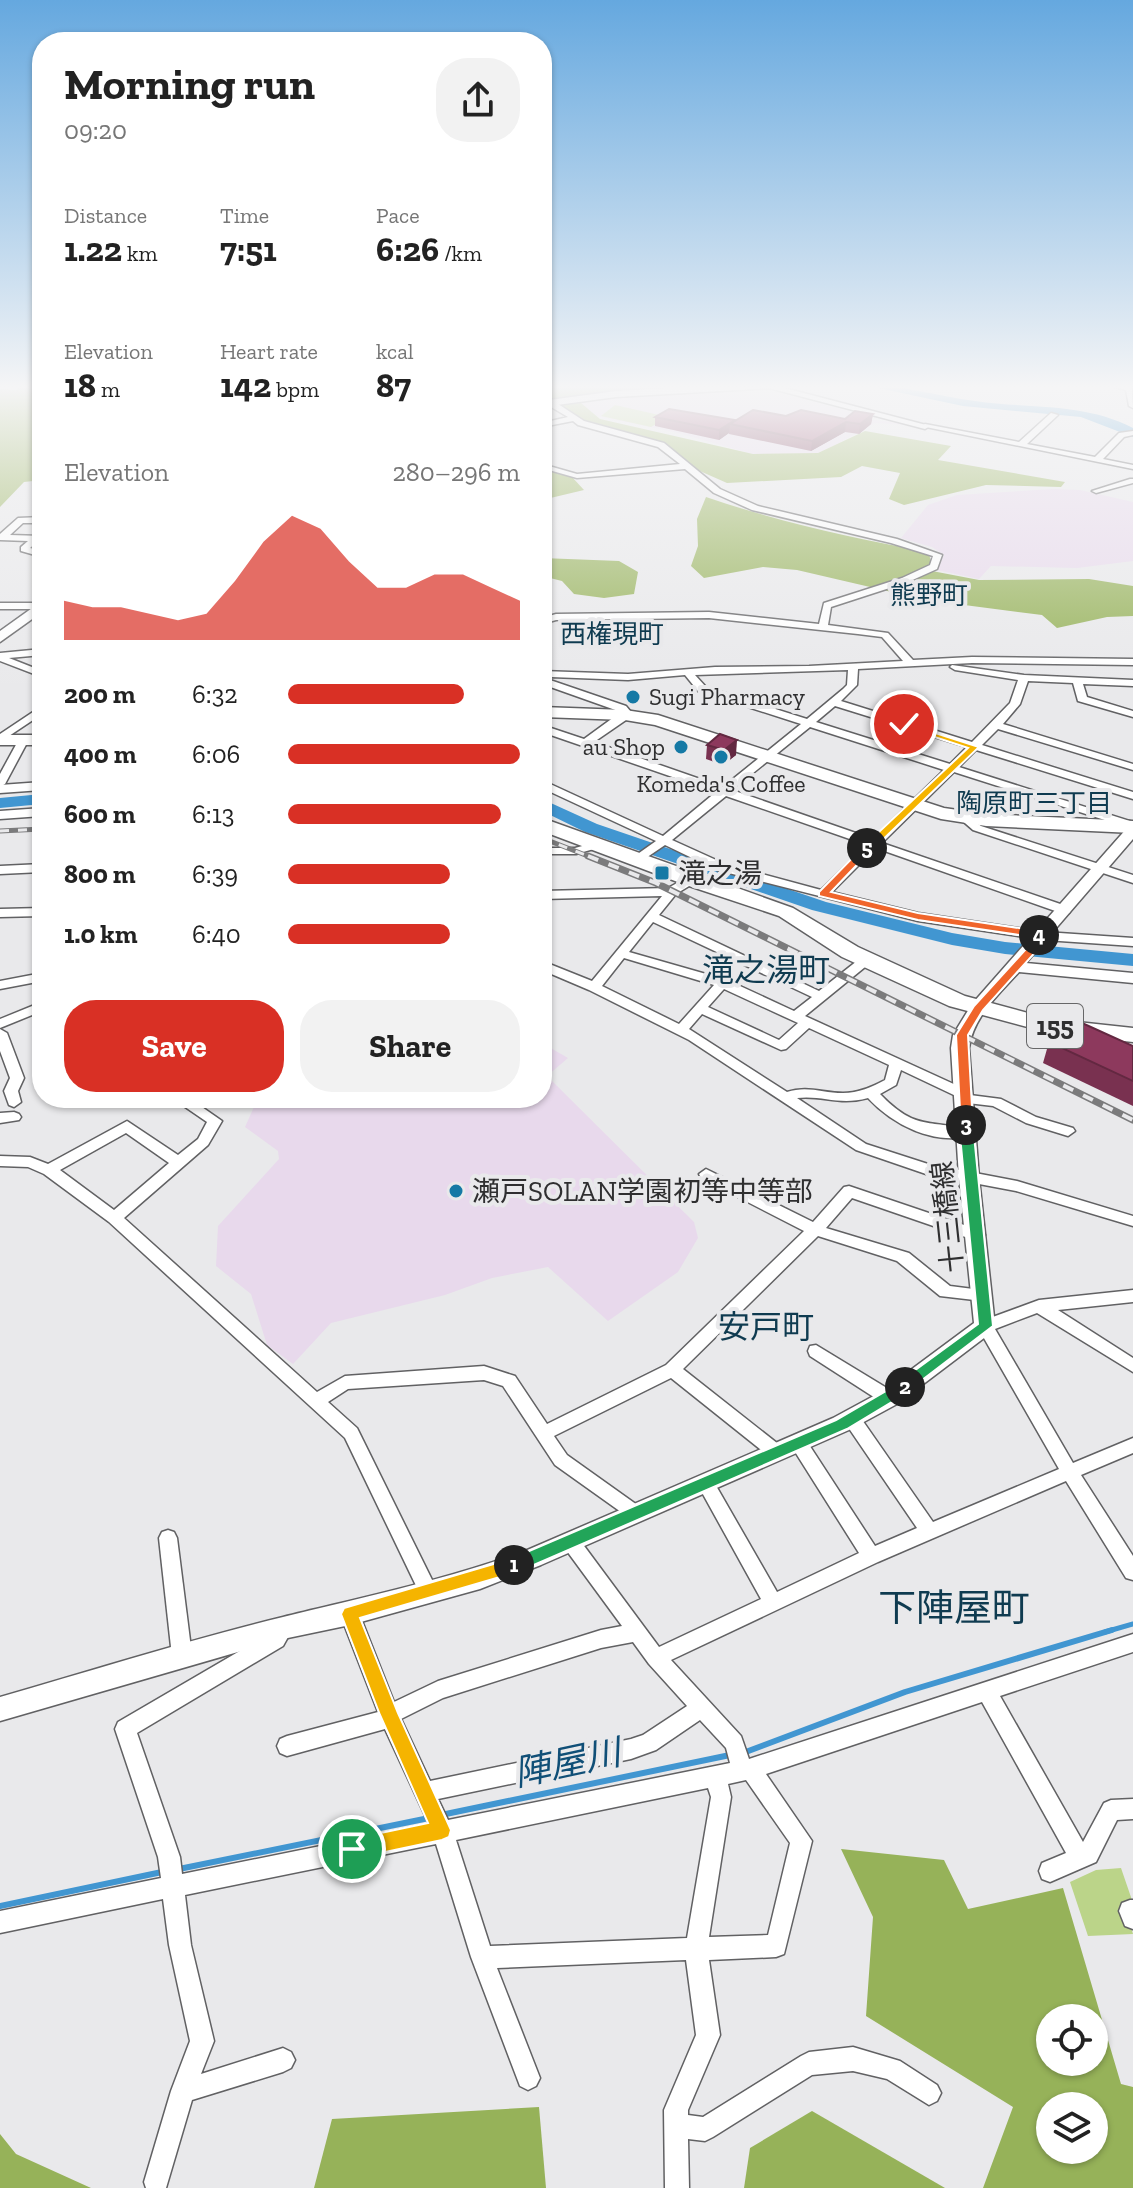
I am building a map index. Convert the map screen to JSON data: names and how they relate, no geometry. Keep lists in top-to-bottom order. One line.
{"streets":{"highway":["155"],"street":["十三橋線"]},"crossings":[["155","十三橋線"]],"districts":["熊野町","西権現町","陶原町三丁目","滝之湯町","安戸町","下陣屋町"],"water":["陣屋川"],"places":{"other":["Sugi Pharmacy","au Shop","Komeda's Coffee","瀬戸SOLAN学園初等中等部"],"transit":["滝之湯"]},"page":{"heading":["Morning run","09:20"],"stats":[["Distance","1.22 km"],["Time","7:51"],["Pace","6:26 /km"],["Elevation","18 m"],["Heart rate","142 bpm"],["kcal","87"]],"chart":["Elevation","280–296 m"],"list":[{"name":"200 m","note":"6:32"},{"name":"400 m","note":"6:06"},{"name":"600 m","note":"6:13"},{"name":"800 m","note":"6:39"},{"name":"1.0 km","note":"6:40"}],"pins":["5","4","3","2","1"],"buttons":["Save","Share"]}}
